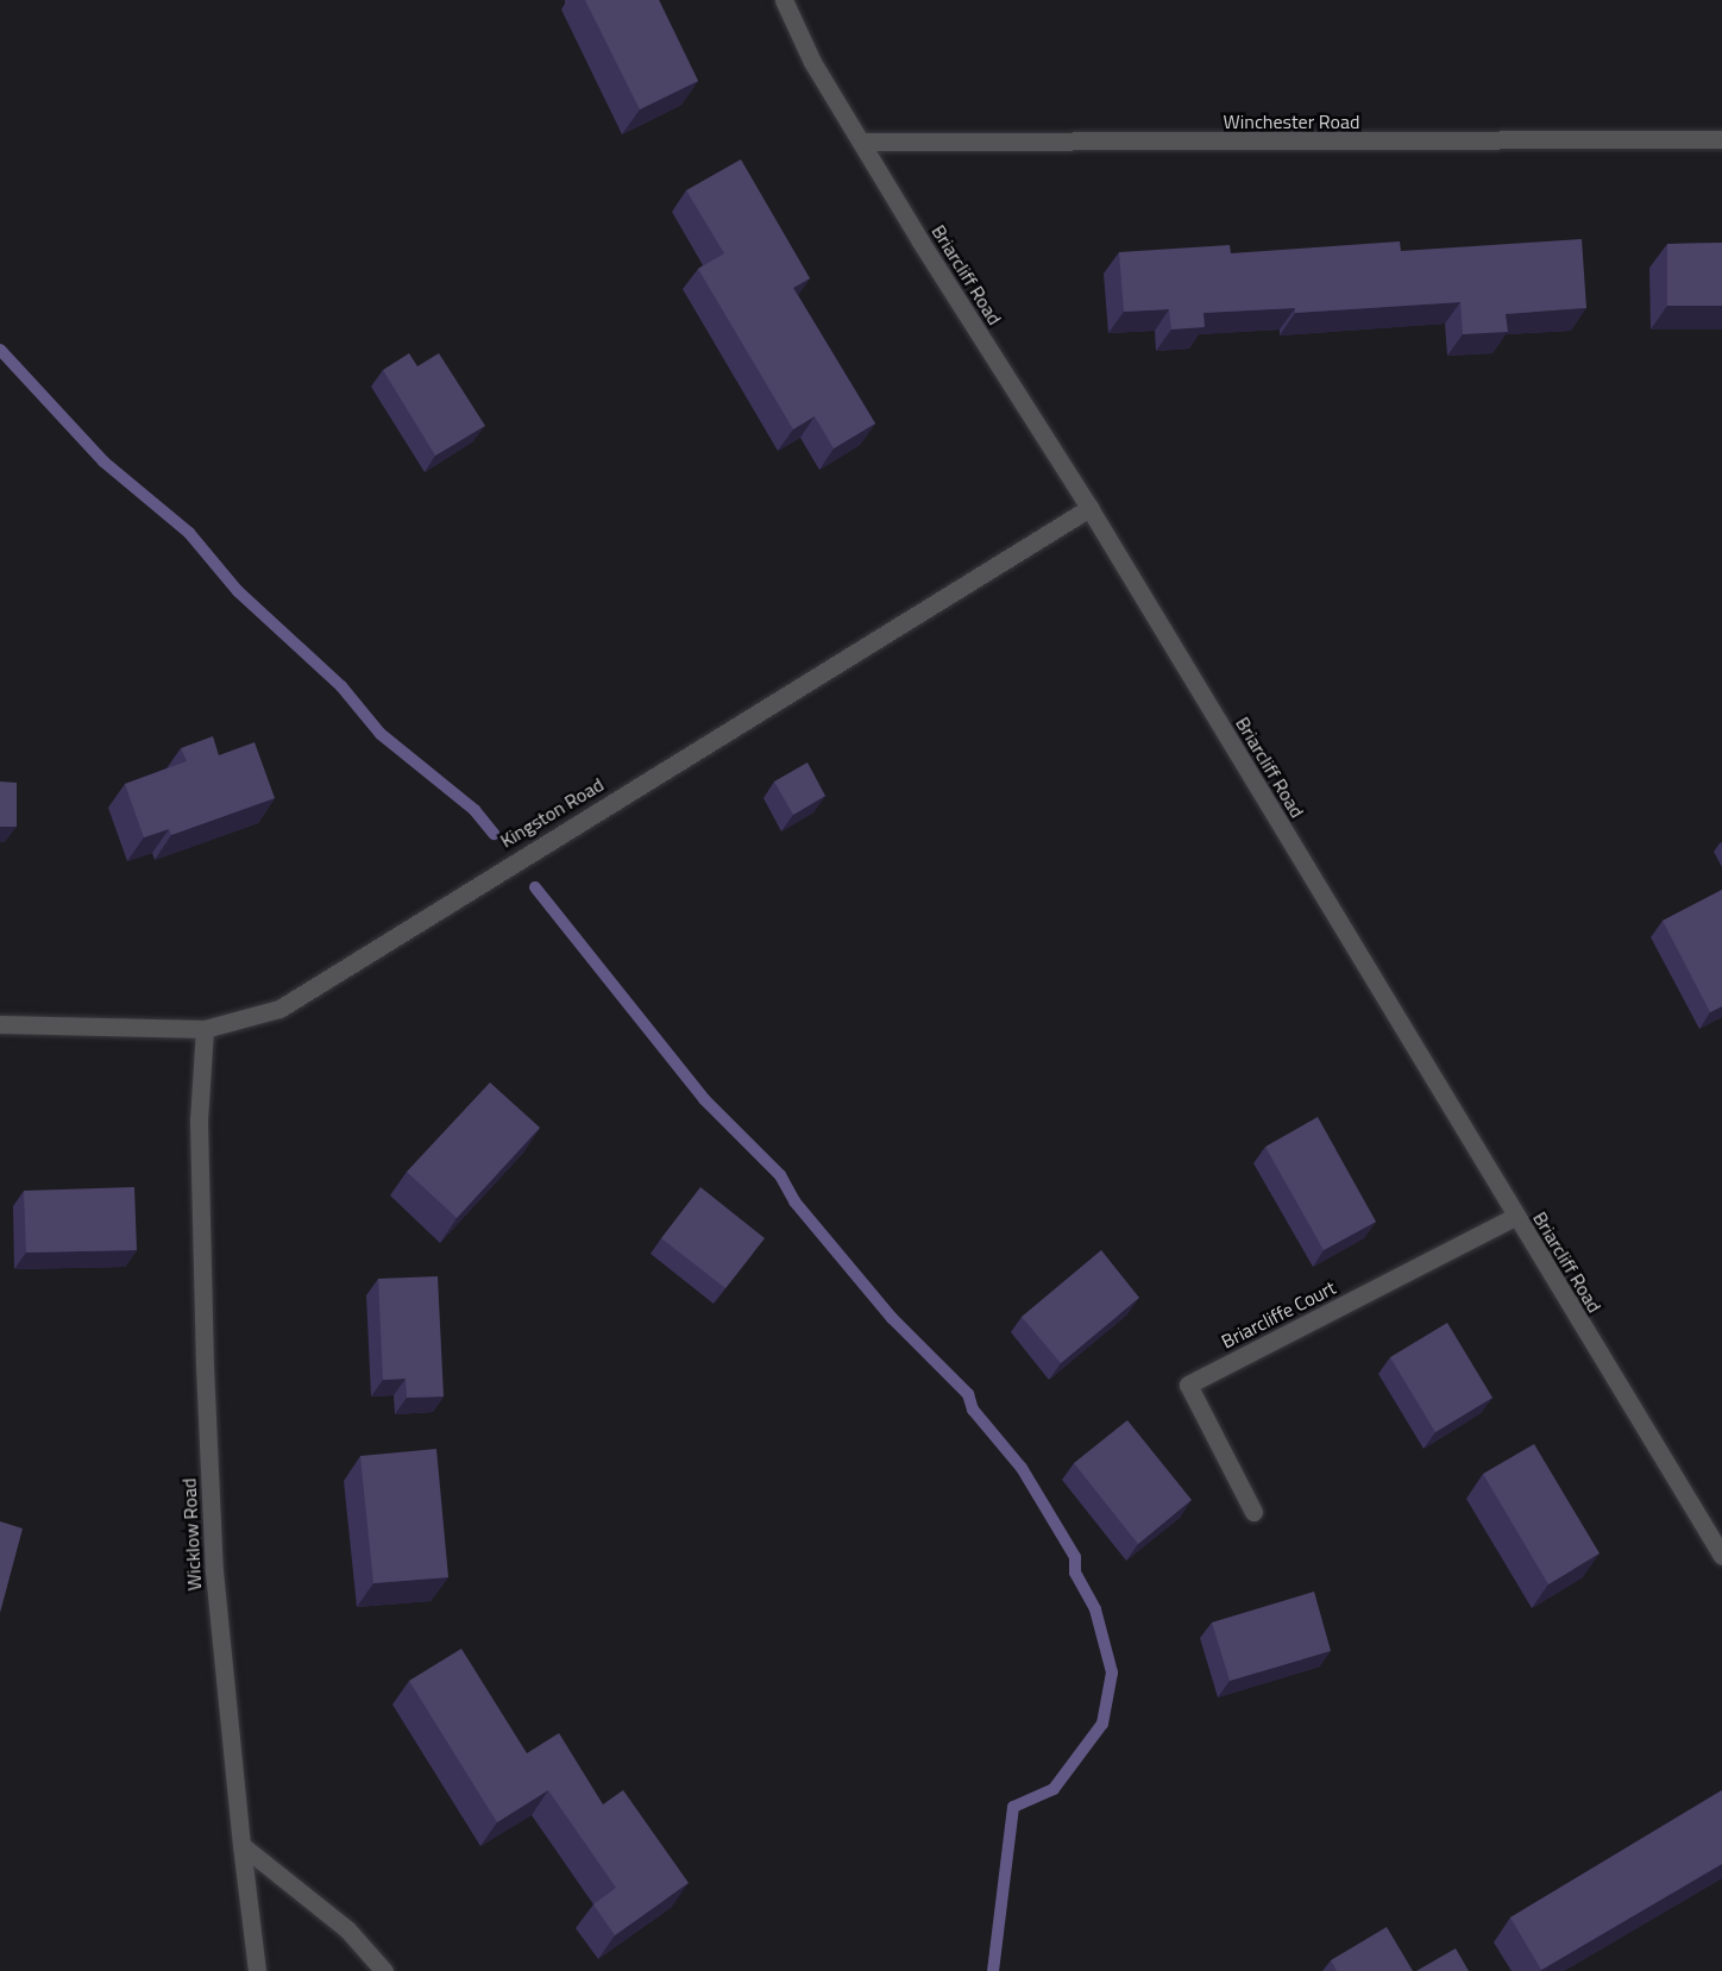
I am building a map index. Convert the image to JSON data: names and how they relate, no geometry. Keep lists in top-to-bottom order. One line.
{"streets":{"street":["Winchester Road","Briarcliff Road","Kingston Road","Briarcliffe Court","Wicklow Road"]},"crossings":[["Winchester Road","Briarcliff Road"],["Briarcliff Road","Kingston Road"],["Briarcliff Road","Briarcliffe Court"],["Kingston Road","Wicklow Road"]]}
